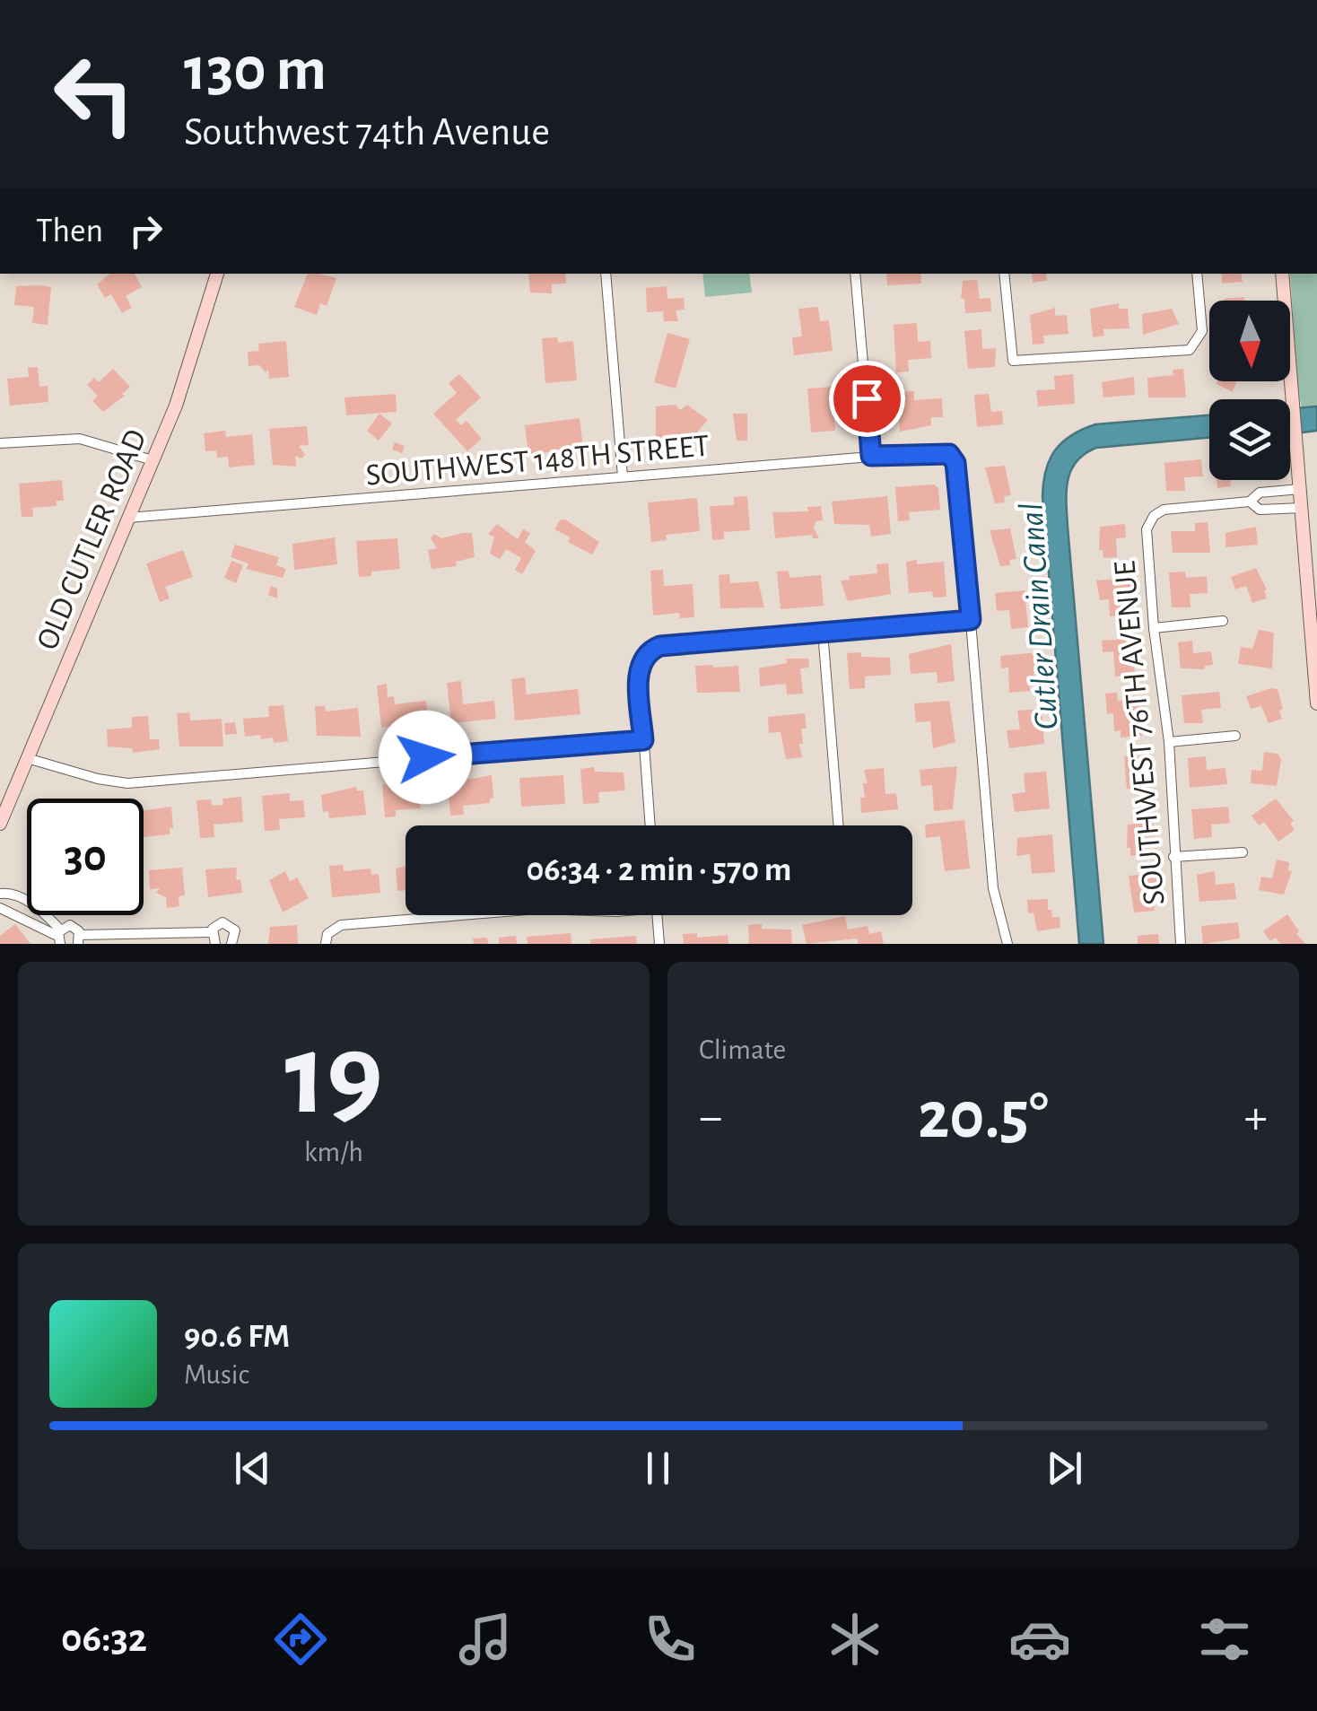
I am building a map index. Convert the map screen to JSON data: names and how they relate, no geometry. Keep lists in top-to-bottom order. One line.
{"streets":{"main road":["OLD CUTLER ROAD"],"street":["SOUTHWEST 148TH STREET","SOUTHWEST 76TH AVENUE"]},"crossings":[["SOUTHWEST 148TH STREET","OLD CUTLER ROAD"]],"water":["Cutler Drain Canal"],"north":"bottom","page":{"turn":["130 m","Southwest 74th Avenue"],"then":"Then","limit":"30","trip":"06:34 · 2 min · 570 m","tile":[["19","km/h"],"Climate"],"heat":["−","20.5°","+"],"song":["90.6 FM","Music"],"tabs":"06:32"}}
